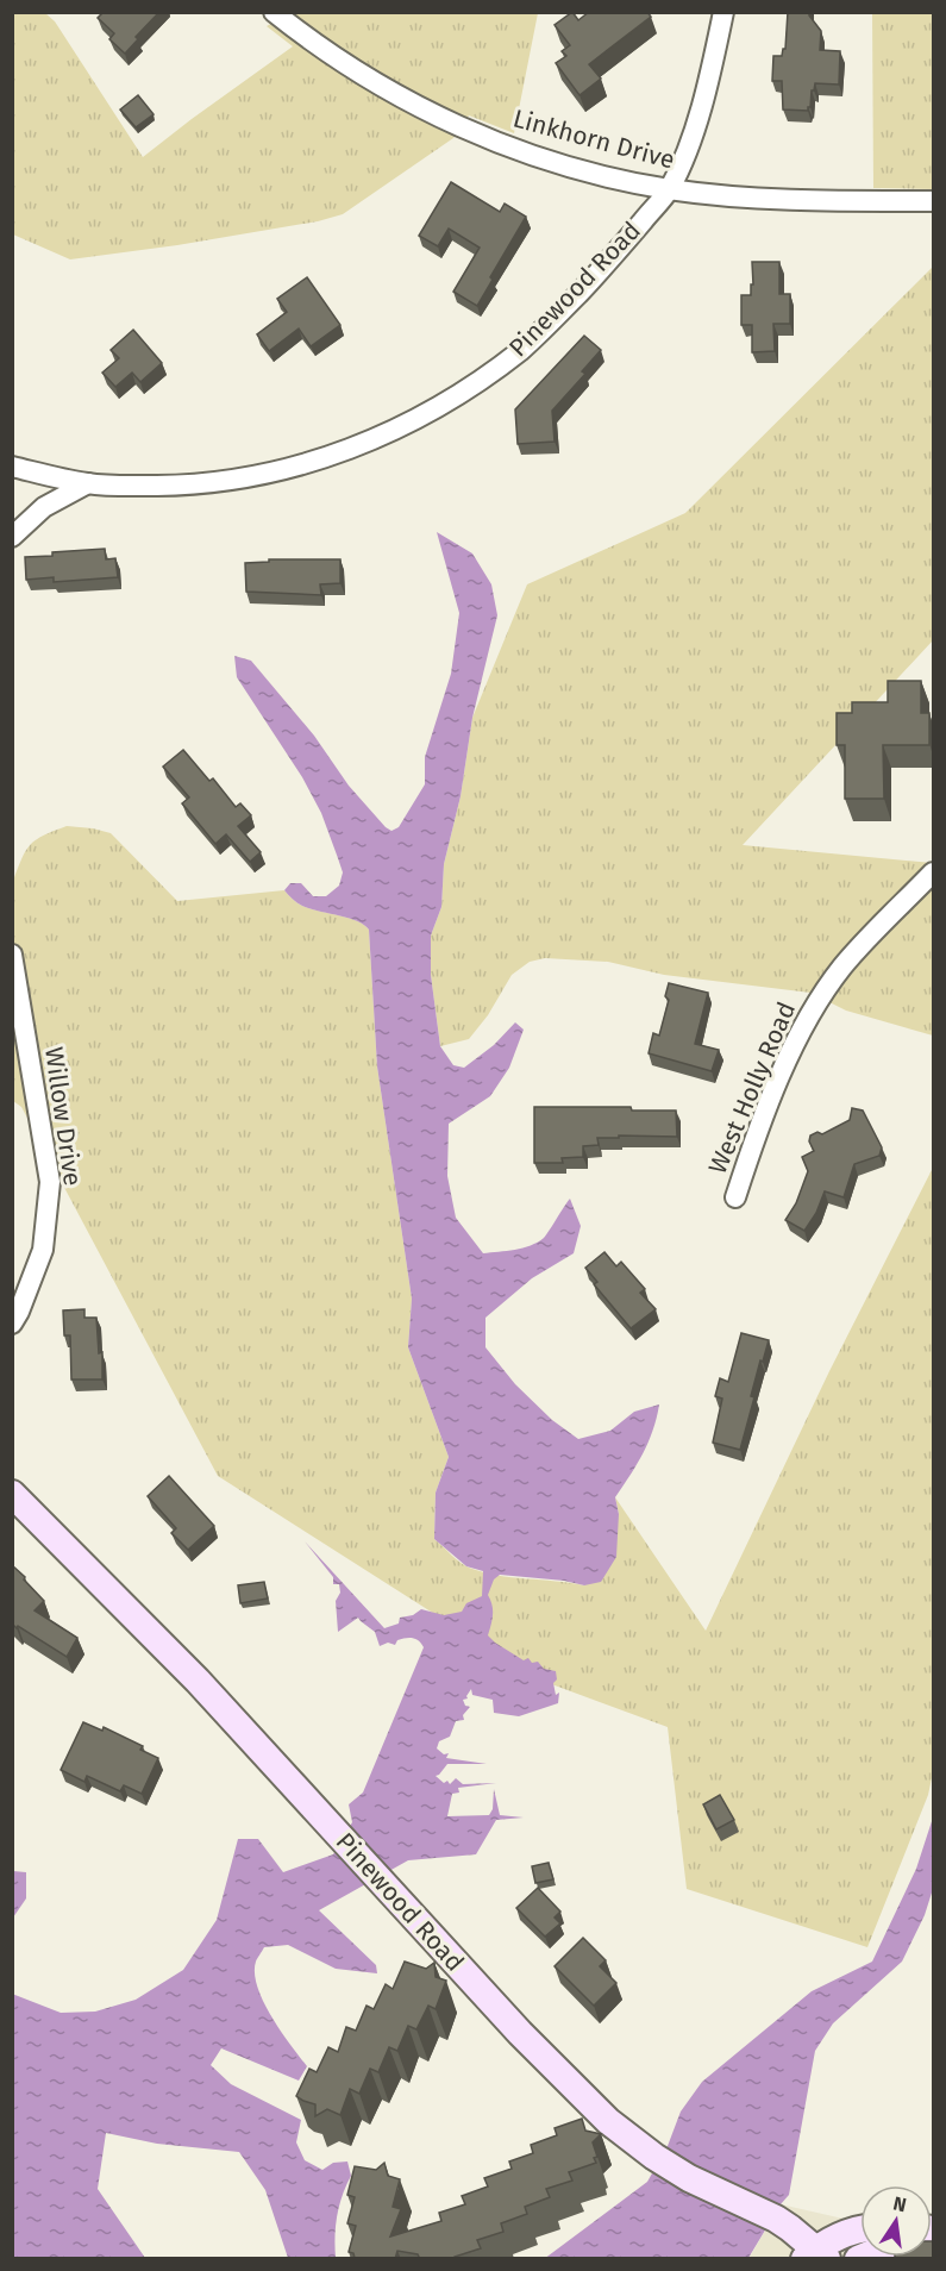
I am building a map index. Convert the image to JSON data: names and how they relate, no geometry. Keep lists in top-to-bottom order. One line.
{"streets":{"street":["Linkhorn Drive","Pinewood Road","West Holly Road","Willow Drive"]},"crossings":[["Linkhorn Drive","Pinewood Road"]],"north":"top"}
